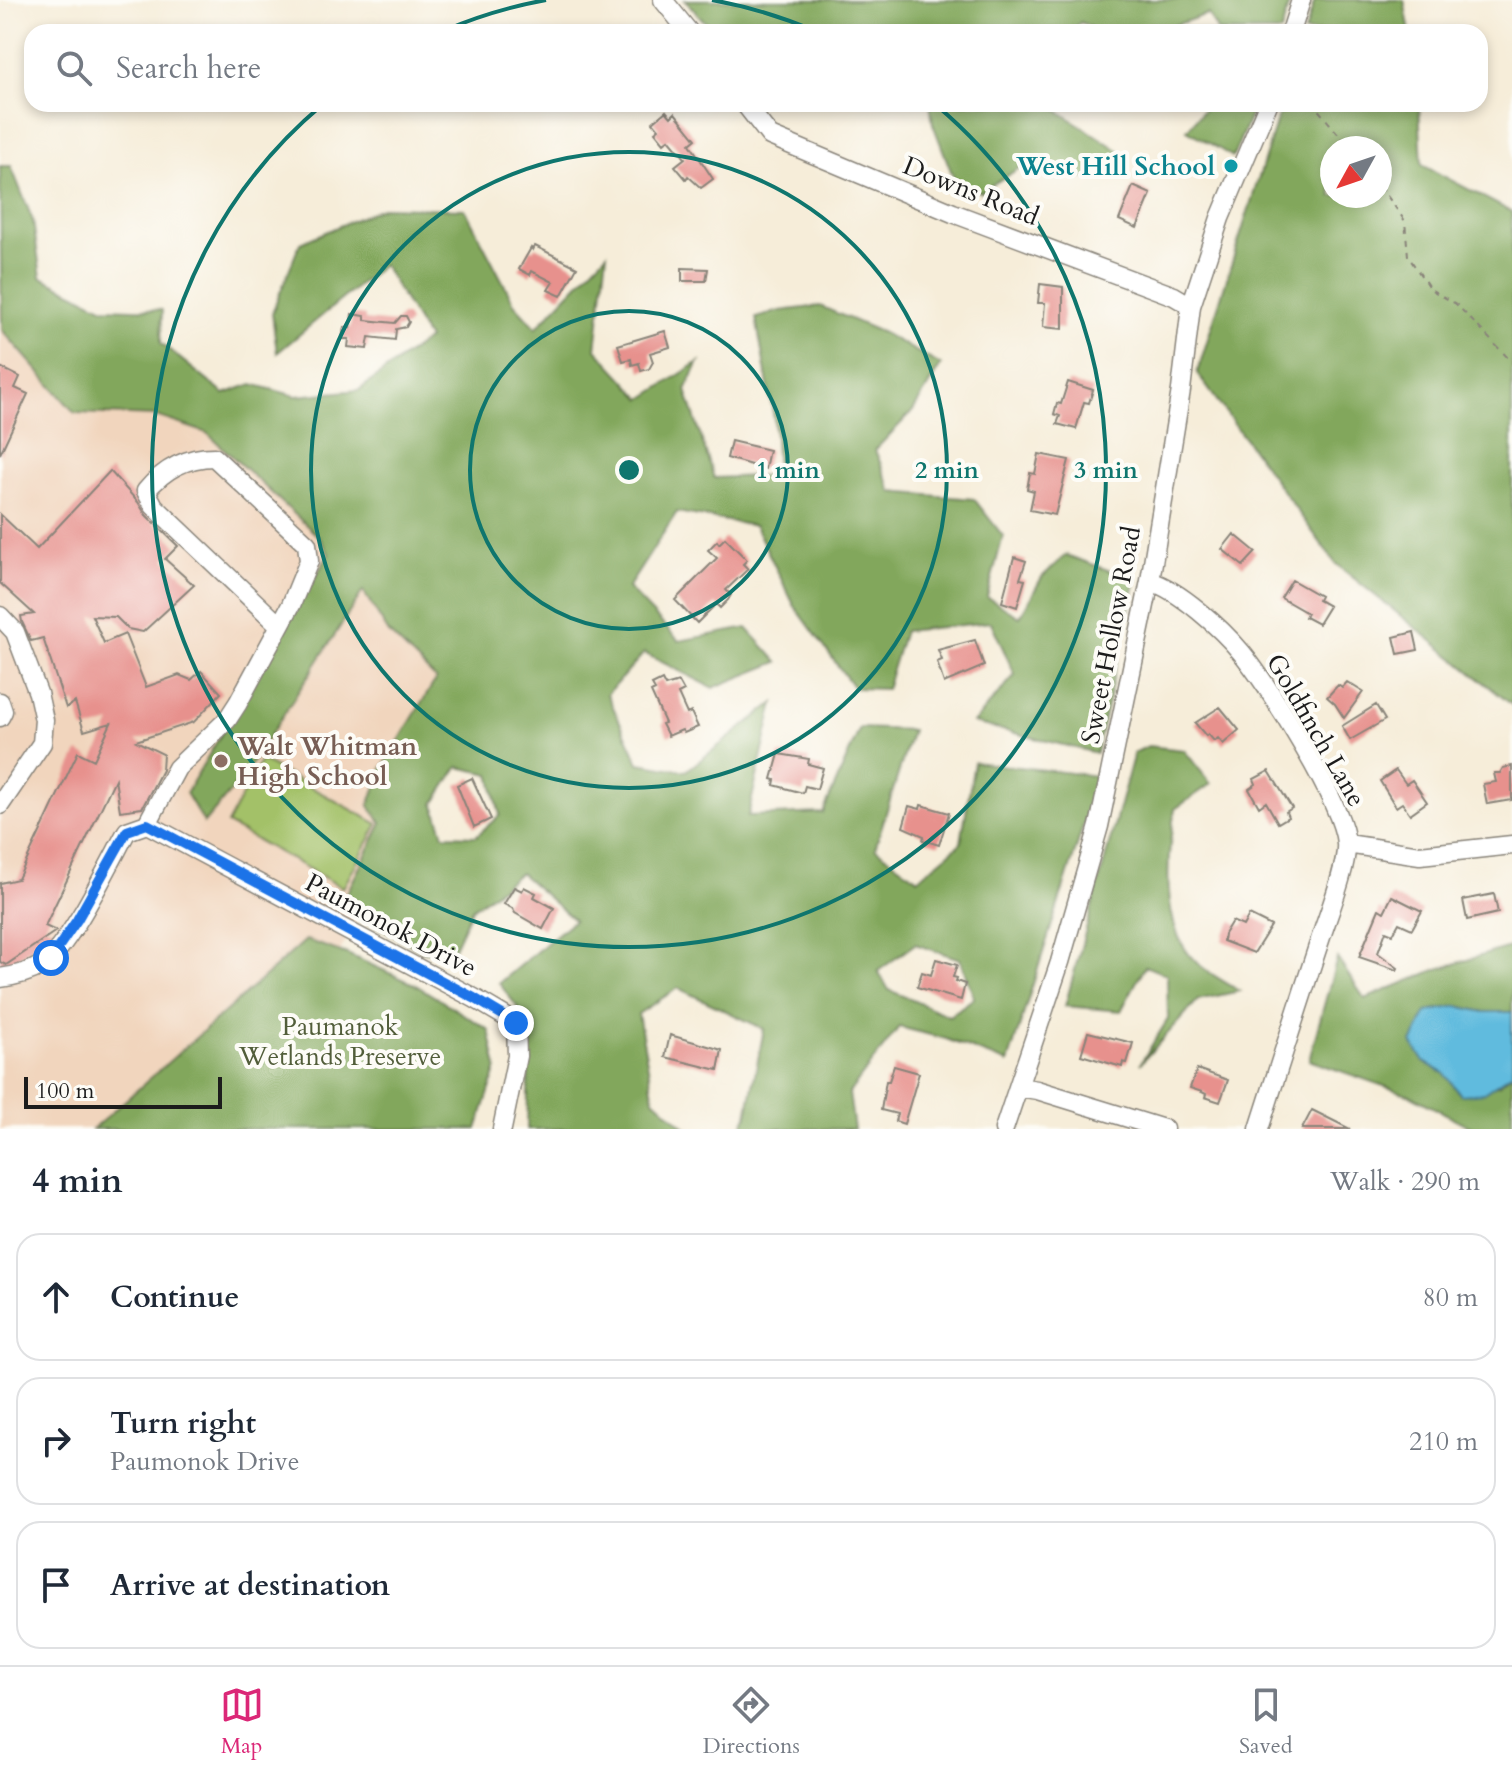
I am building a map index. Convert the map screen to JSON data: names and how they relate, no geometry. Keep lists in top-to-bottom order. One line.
{"streets":{"street":["Downs Road","Sweet Hollow Road","Goldfinch Lane","Paumonok Drive"]},"crossings":[["Downs Road","Sweet Hollow Road"],["Sweet Hollow Road","Goldfinch Lane"]],"parks":["Paumanok Wetlands Preserve"],"places":["West Hill School","Walt Whitman High School"],"scale_bar":"100 m","north":"bottom left","page":{"search":"Search here","scale":"100 m","heading":["4 min","Walk · 290 m"],"list":[["Continue","80 m"],["Turn right","Paumonok Drive","210 m"],"Arrive at destination"],"nav":["Map","Directions","Saved"]},"rings":["1 min","2 min","3 min"]}
